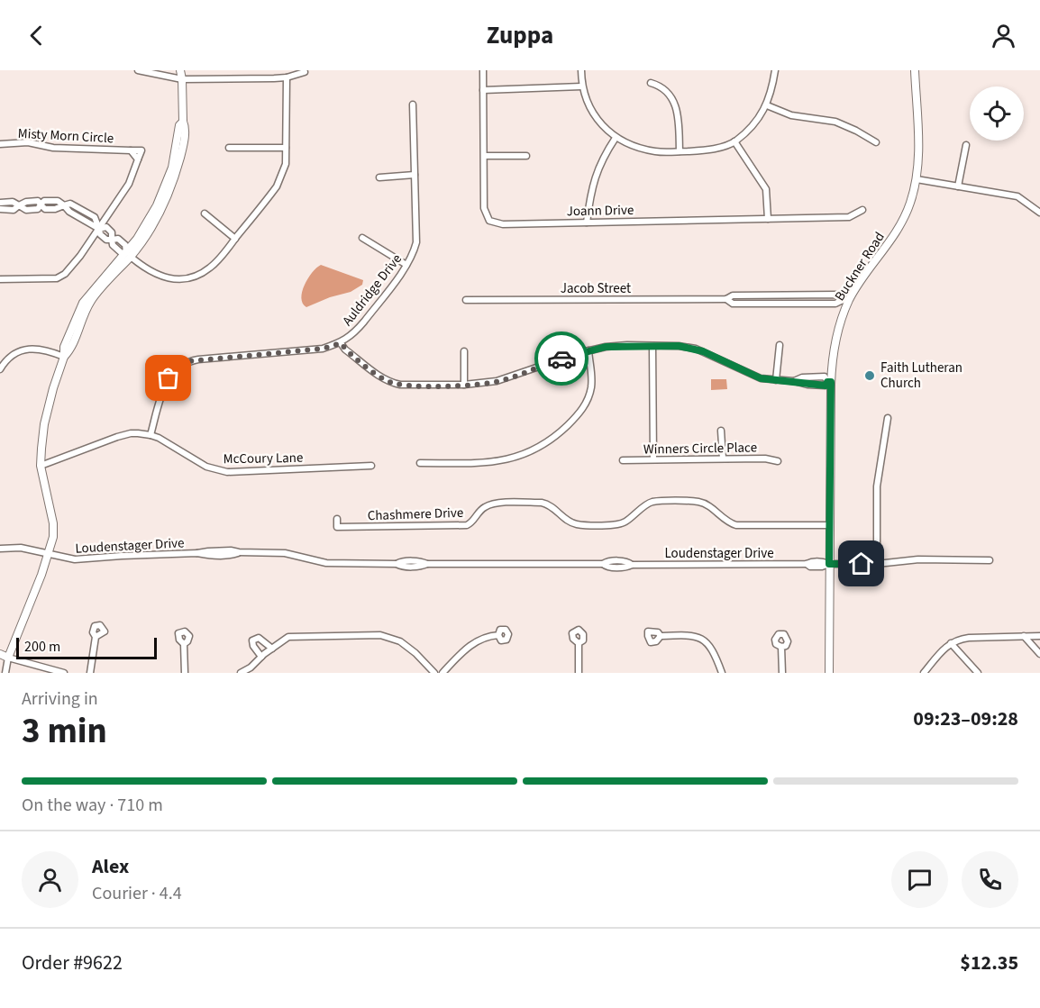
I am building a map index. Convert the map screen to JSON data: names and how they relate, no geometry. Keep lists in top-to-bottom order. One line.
{"streets":{"street":["Misty Morn Circle","Joann Drive","Buckner Road","Jacob Street","Auldridge Drive","Winners Circle Place","McCoury Lane","Chashmere Drive","Loudenstager Drive"]},"crossings":[["Buckner Road","Jacob Street"],["Buckner Road","Chashmere Drive"],["Buckner Road","Loudenstager Drive"],["Auldridge Drive","McCoury Lane"]],"places":["Faith Lutheran Church"],"scale_bar":"200 m","page":{"header":"Zuppa","scale":"200 m","heading":["3 min","Arriving in","09:23–09:28"],"panel":["Alex","Courier · 4.4","Order #9622","$12.35"],"bar":"On the way · 710 m"}}
